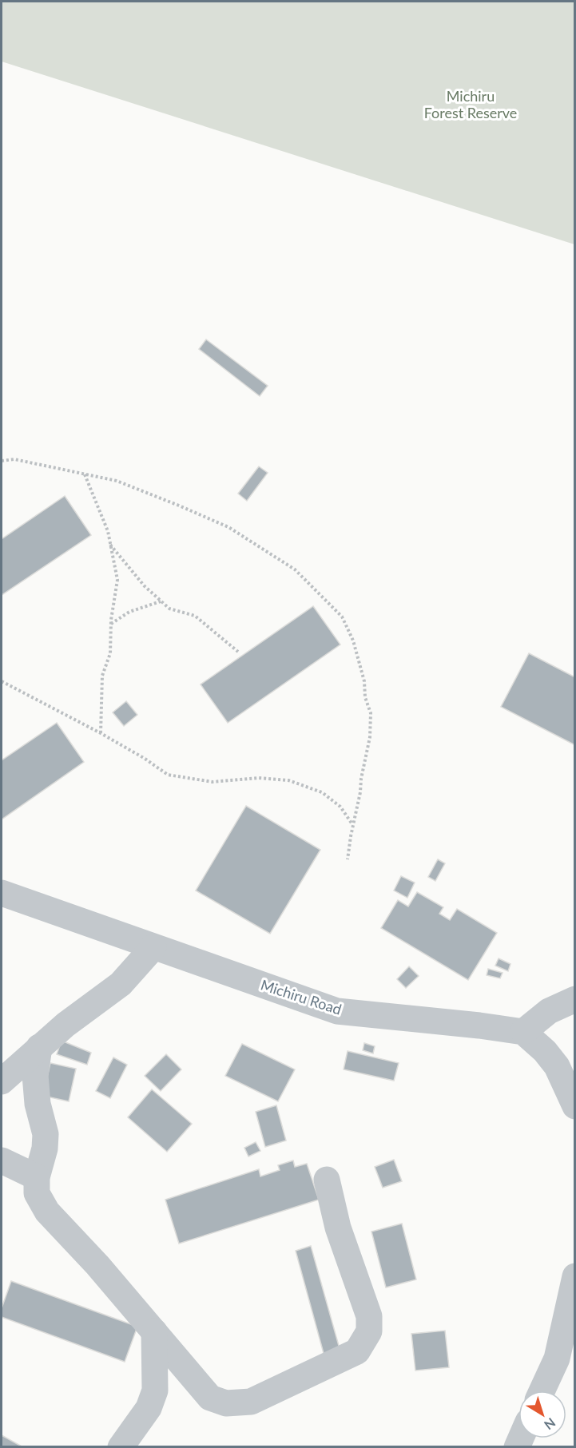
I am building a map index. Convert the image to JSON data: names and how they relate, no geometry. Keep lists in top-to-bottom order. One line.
{"streets":{"street":["Michiru Road"]},"parks":["Michiru Forest Reserve"],"north":"bottom right"}
